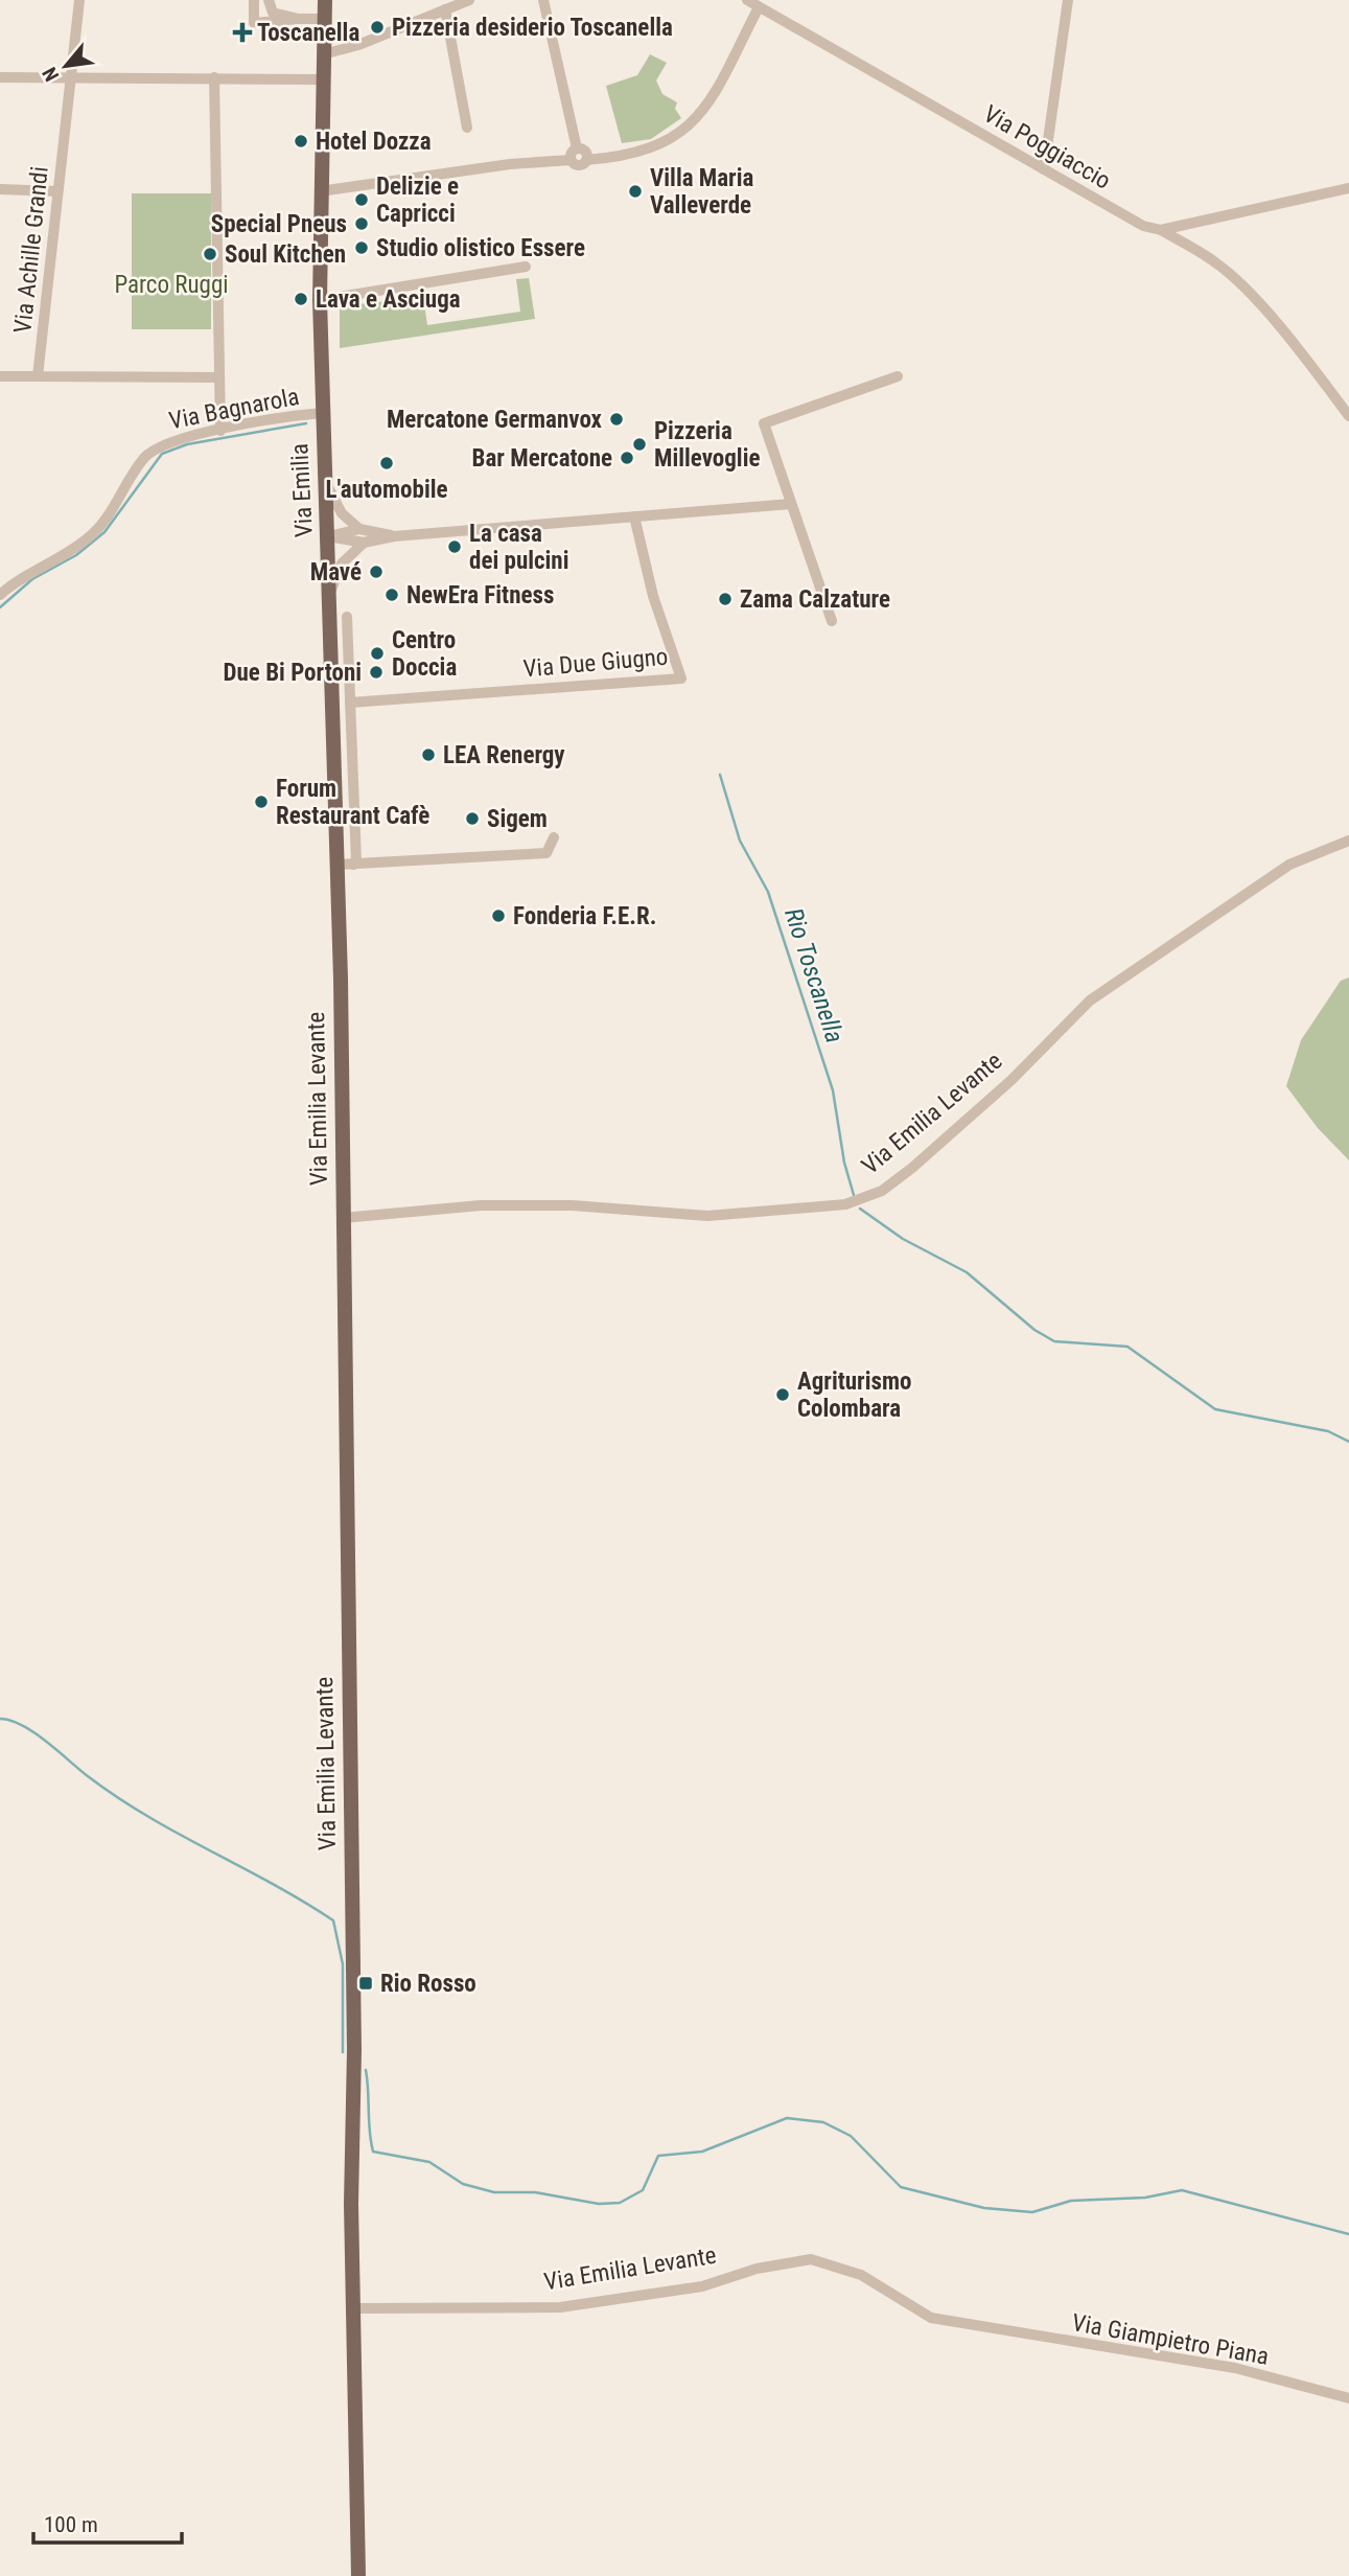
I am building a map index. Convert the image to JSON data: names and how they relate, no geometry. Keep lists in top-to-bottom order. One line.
{"streets":{"main road":["Via Emilia","Via Emilia Levante"],"street":["Via Poggiaccio","Via Achille Grandi","Via Bagnarola","Via Due Giugno","Via Giampietro Piana"]},"crossings":[["Via Bagnarola","Via Emilia"],["Via Emilia","Via Emilia Levante"],["Via Emilia Levante","Via Giampietro Piana"]],"water":["Rio Toscanella"],"parks":["Parco Ruggi"],"places":{"other":["Pizzeria desiderio Toscanella","Hotel Dozza","Villa Maria Valleverde","Delizie e Capricci","Special Pneus","Studio olistico Essere","Soul Kitchen","Lava e Asciuga","Mercatone Germanvox","Pizzeria Millevoglie","Bar Mercatone","L'automobile","La casa dei pulcini","Mavé","NewEra Fitness","Zama Calzature","Centro Doccia","Due Bi Portoni","LEA Renergy","Forum Restaurant Cafè","Sigem","Fonderia F.E.R.","Agriturismo Colombara"],"health":["Toscanella"],"transit":["Rio Rosso"]},"scale_bar":"100 m","north":"bottom left"}
